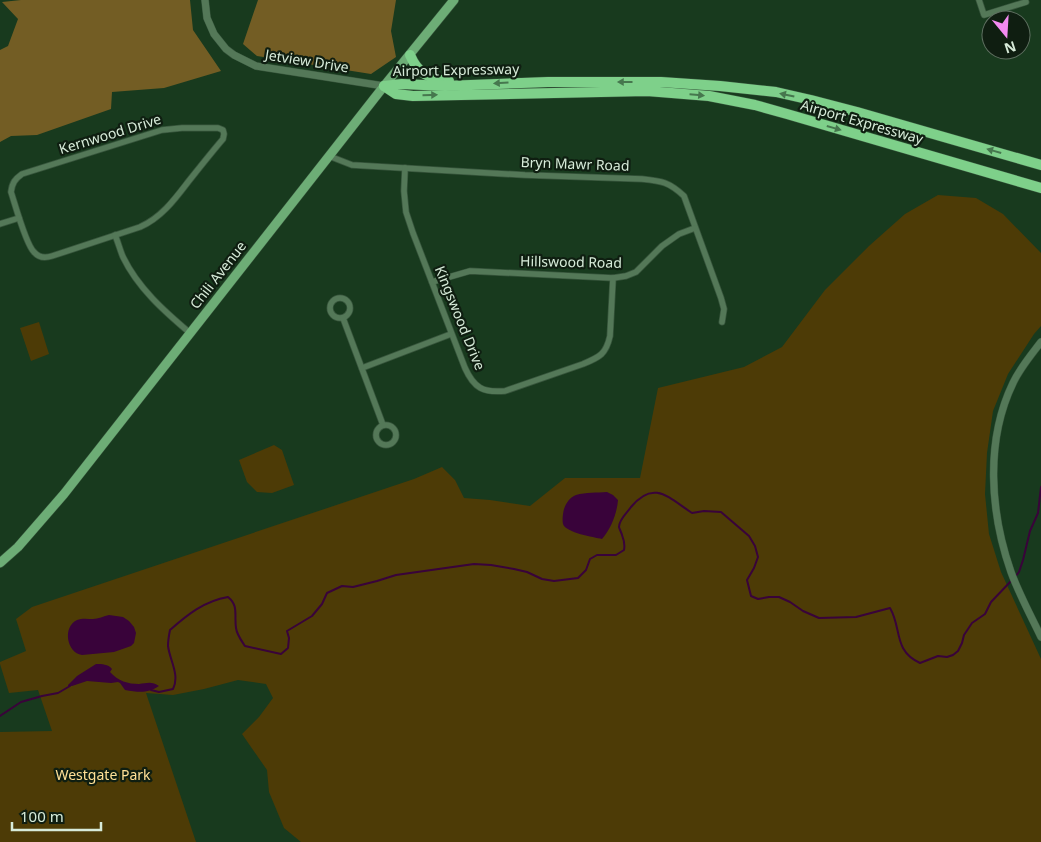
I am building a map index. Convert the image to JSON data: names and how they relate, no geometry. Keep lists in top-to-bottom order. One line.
{"streets":{"highway":["Airport Expressway"],"main road":["Chili Avenue"],"street":["Jetview Drive","Kernwood Drive","Bryn Mawr Road","Hillswood Road","Kingswood Drive"]},"crossings":[["Jetview Drive","Airport Expressway"],["Jetview Drive","Chili Avenue"],["Airport Expressway","Chili Avenue"],["Bryn Mawr Road","Hillswood Road"],["Bryn Mawr Road","Chili Avenue"],["Bryn Mawr Road","Kingswood Drive"],["Hillswood Road","Kingswood Drive"]],"parks":["Westgate Park"],"scale_bar":"100 m","north":"bottom"}
